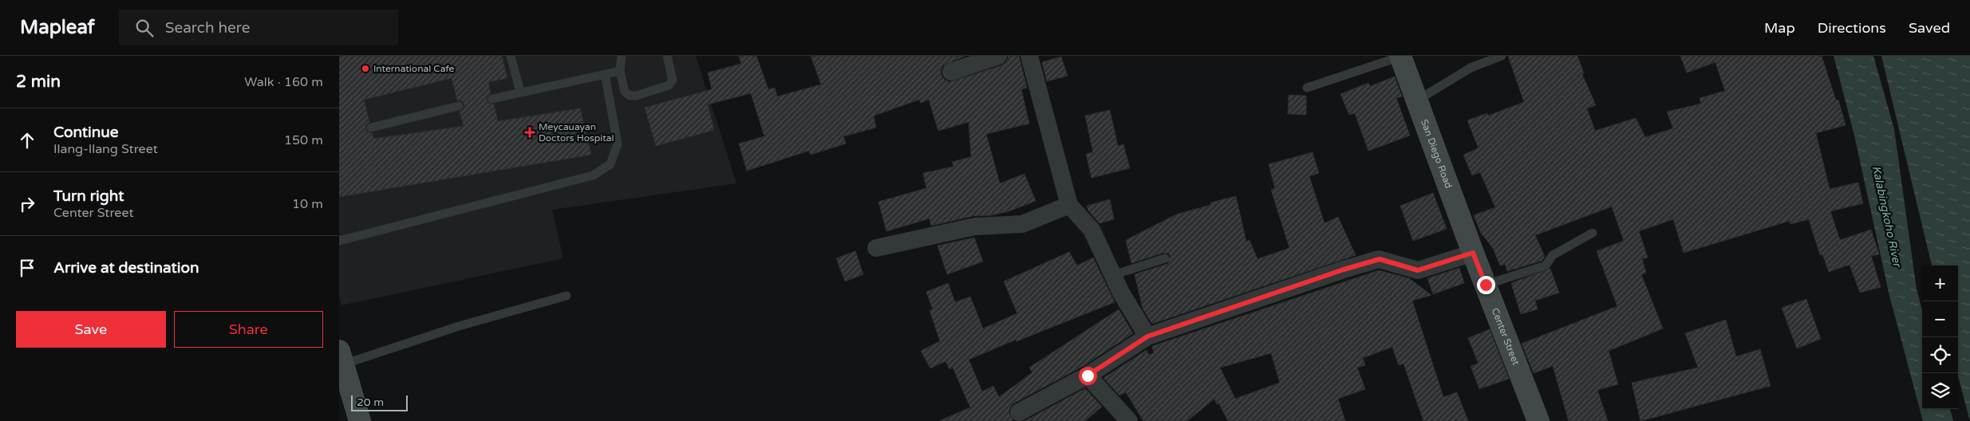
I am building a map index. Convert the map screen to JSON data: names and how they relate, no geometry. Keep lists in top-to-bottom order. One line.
{"streets":{"street":["San Diego Road","Center Street"]},"crossings":[["San Diego Road","Center Street"]],"water":["Kalabingkoho River"],"places":{"other":["International Cafe"],"health":["Meycauayan Doctors Hospital"]},"scale_bar":"20 m","page":{"header":"Mapleaf","search":"Search here","nav":["Map","Directions","Saved"],"heading":["2 min","Walk · 160 m"],"list":[["Continue","Ilang-Ilang Street","150 m"],["Turn right","Center Street","10 m"],"Arrive at destination"],"map_buttons":["+","−"],"buttons":["Save","Share"],"scale":"20 m"}}
